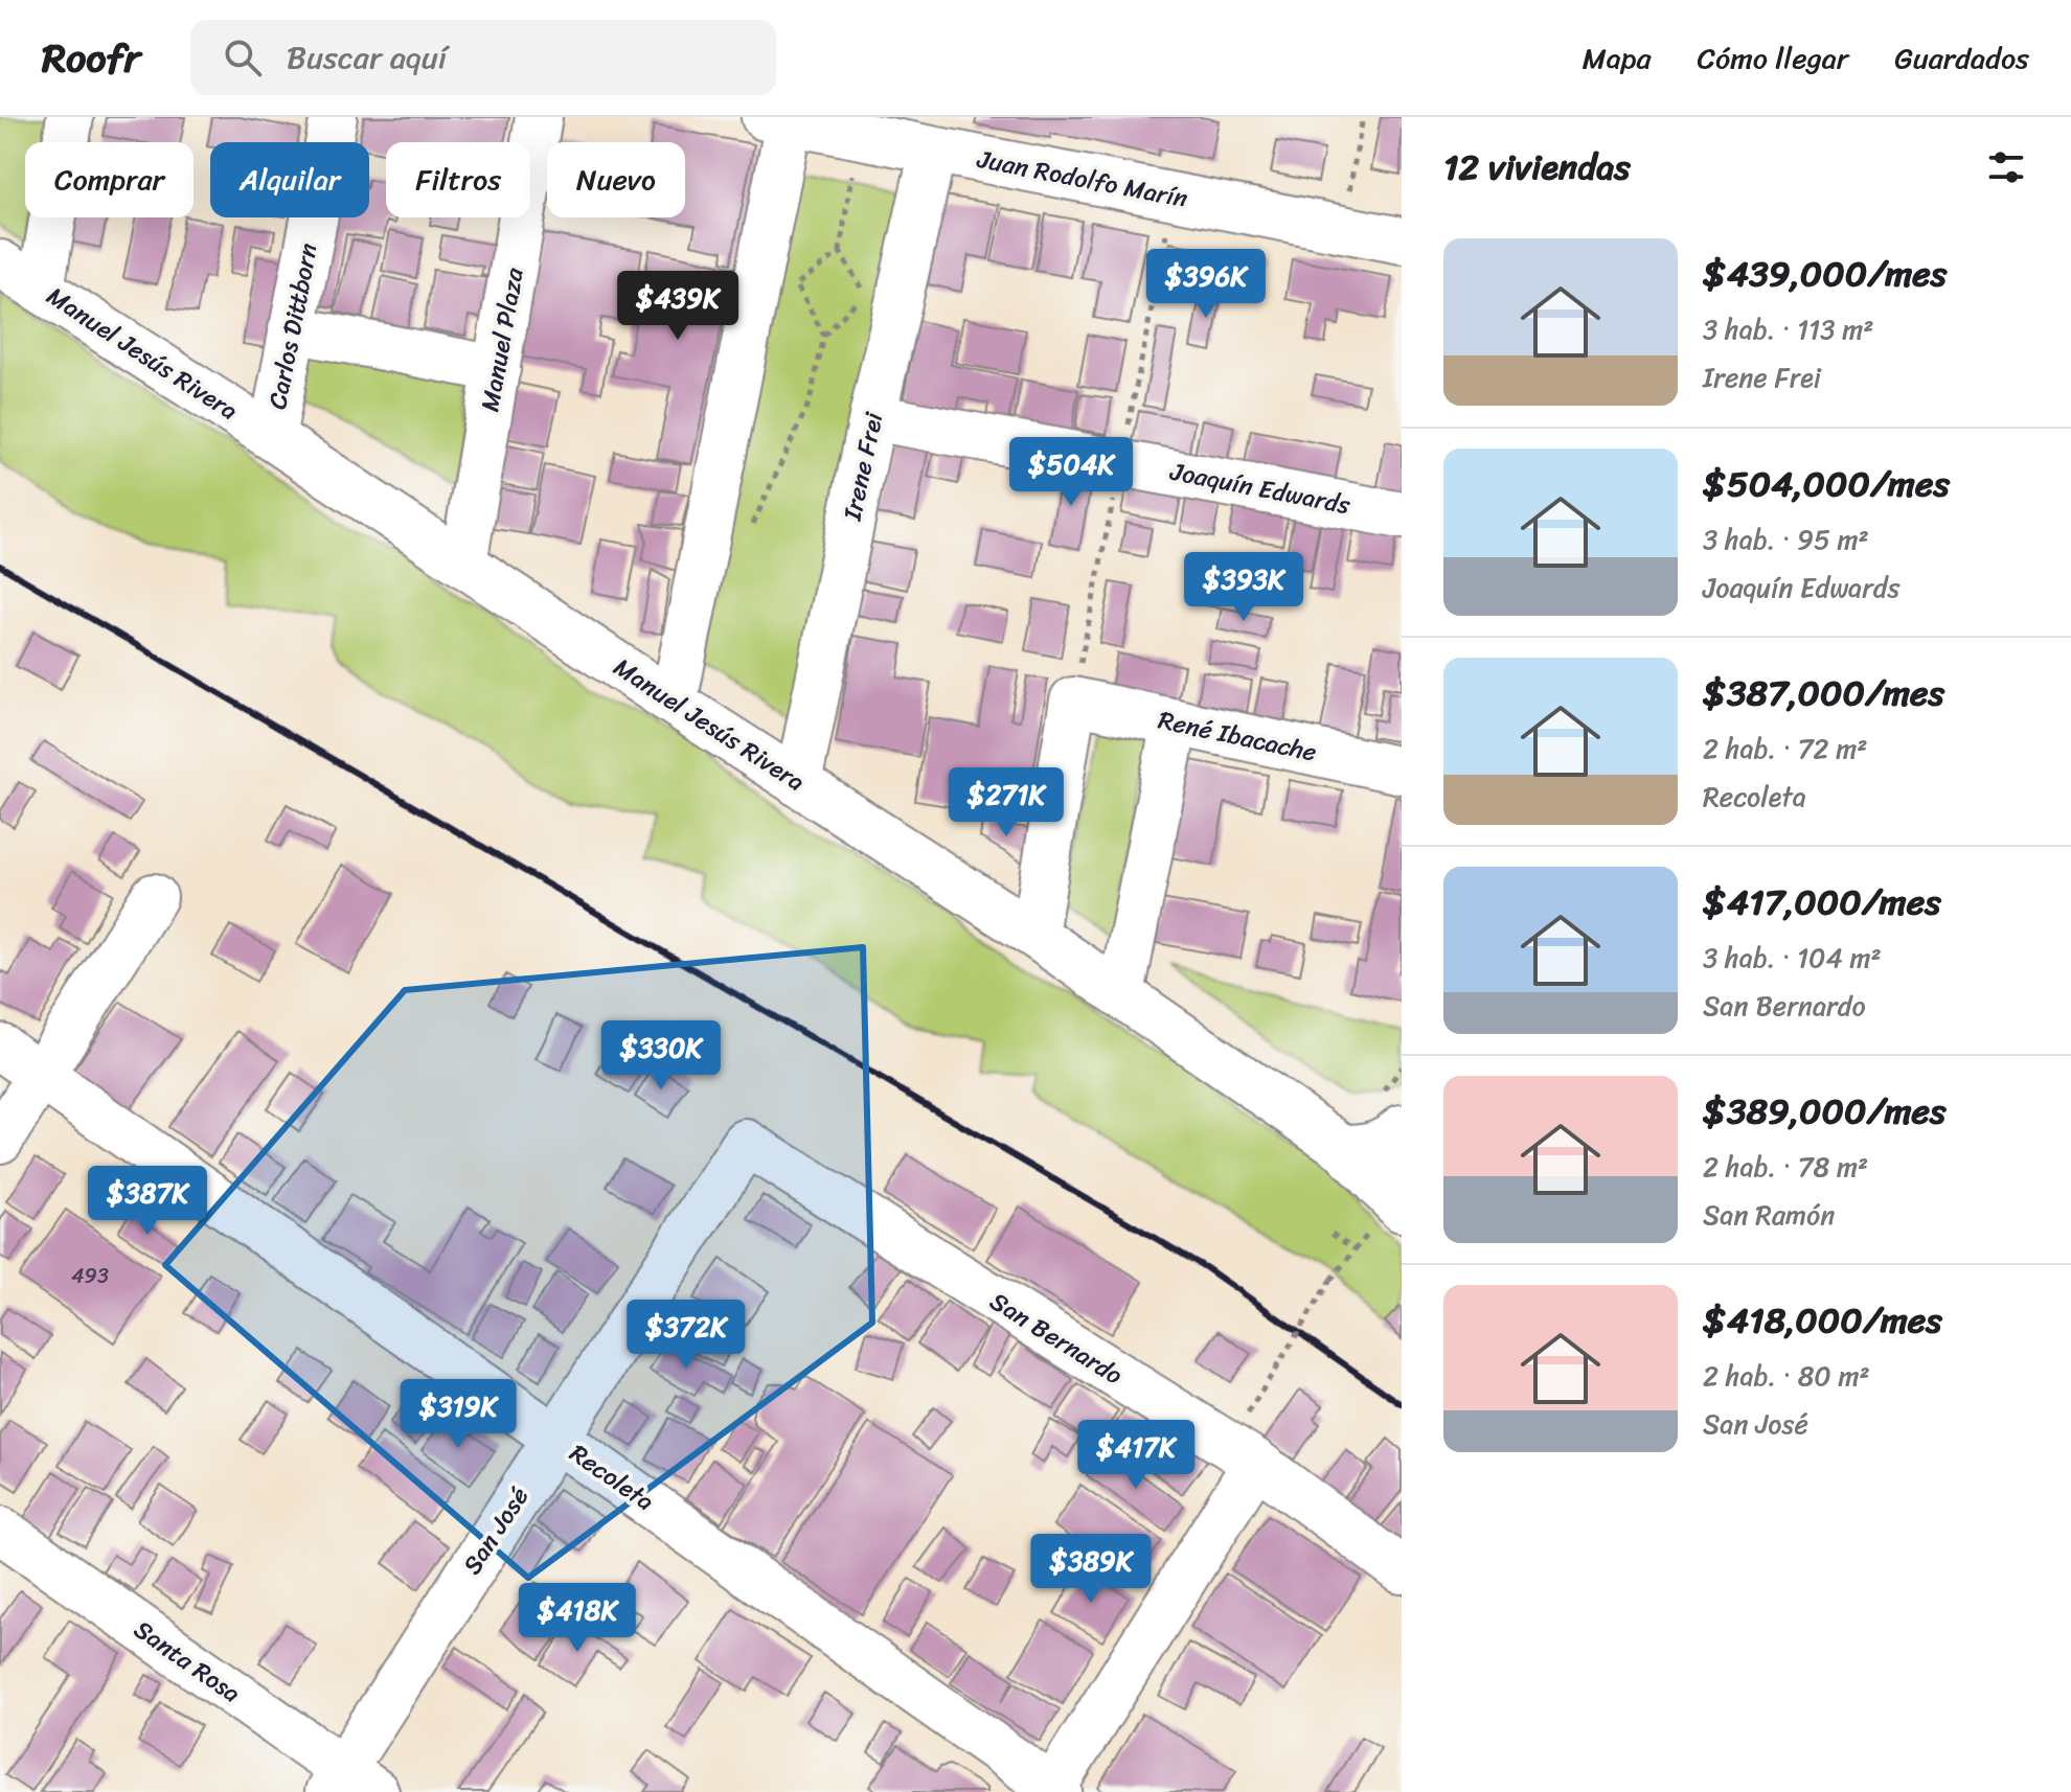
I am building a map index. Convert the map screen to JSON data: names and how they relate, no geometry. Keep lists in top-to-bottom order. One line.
{"streets":{"street":["Juan Rodolfo Marín","Carlos Dittborn","Manuel Plaza","Manuel Jesús Rivera","Irene Frei","Joaquín Edwards","René Ibacache","San Bernardo","Recoleta","San José","Santa Rosa"]},"crossings":[["Juan Rodolfo Marín","Irene Frei"],["Carlos Dittborn","Manuel Jesús Rivera"],["Manuel Plaza","Manuel Jesús Rivera"],["Manuel Jesús Rivera","Irene Frei"],["Manuel Jesús Rivera","René Ibacache"],["Irene Frei","Joaquín Edwards"],["San Bernardo","San José"],["Recoleta","San José"],["San José","Santa Rosa"]],"house_numbers":["493"],"page":{"header":"Roofr","search":"Buscar aquí","nav":["Mapa","Cómo llegar","Guardados"],"heading":"12 viviendas","chip":["Comprar","Alquilar","Filtros","Nuevo"],"list":[{"name":"$439,000/mes","note":"3 hab. · 113 m² · Irene Frei"},{"name":"$504,000/mes","note":"3 hab. · 95 m² · Joaquín Edwards"},{"name":"$387,000/mes","note":"2 hab. · 72 m² · Recoleta"},{"name":"$417,000/mes","note":"3 hab. · 104 m² · San Bernardo"},{"name":"$389,000/mes","note":"2 hab. · 78 m² · San Ramón"},{"name":"$418,000/mes","note":"2 hab. · 80 m² · San José"}],"price":["$396K","$439K","$504K","$393K","$271K","$330K","$387K","$372K","$319K","$417K","$389K","$418K"]}}
